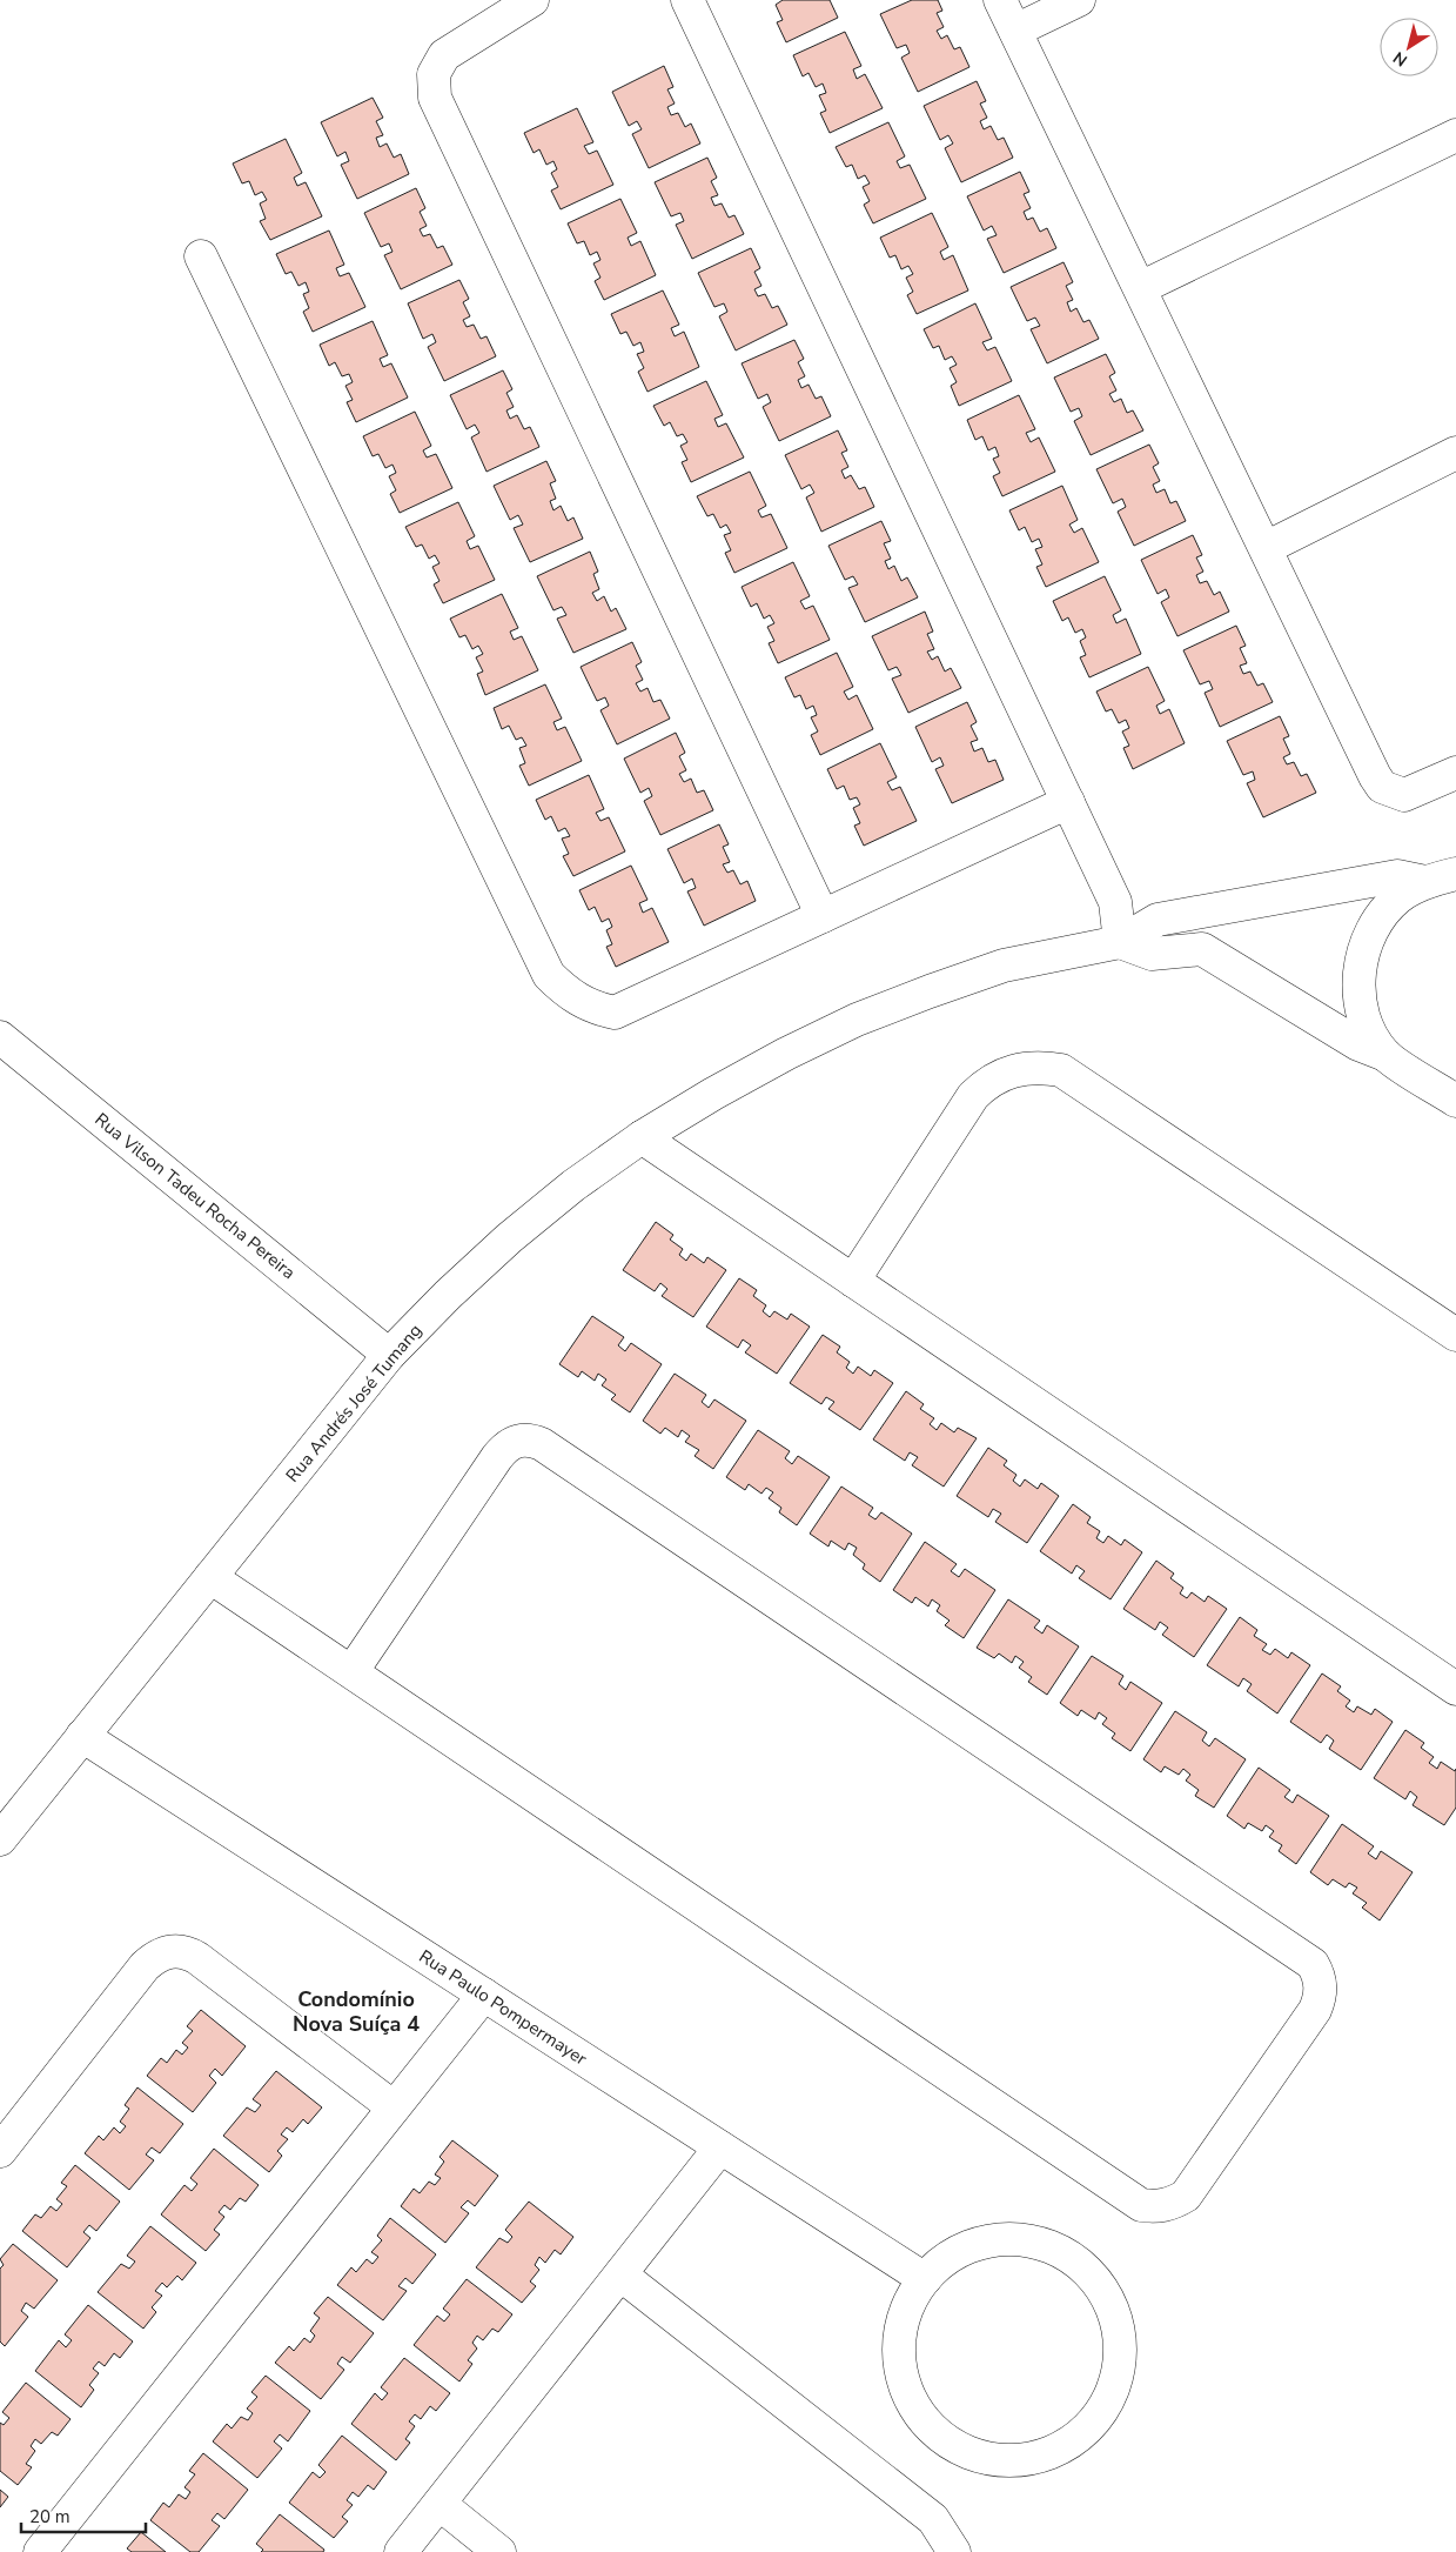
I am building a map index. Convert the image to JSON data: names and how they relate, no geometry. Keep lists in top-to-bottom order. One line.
{"streets":{"street":["Rua Vilson Tadeu Rocha Pereira","Rua Andrés José Tumang","Rua Paulo Pompermayer"]},"crossings":[["Rua Vilson Tadeu Rocha Pereira","Rua Andrés José Tumang"],["Rua Andrés José Tumang","Rua Paulo Pompermayer"]],"districts":["Condomínio Nova Suíça 4"],"scale_bar":"20 m","north":"bottom left"}
